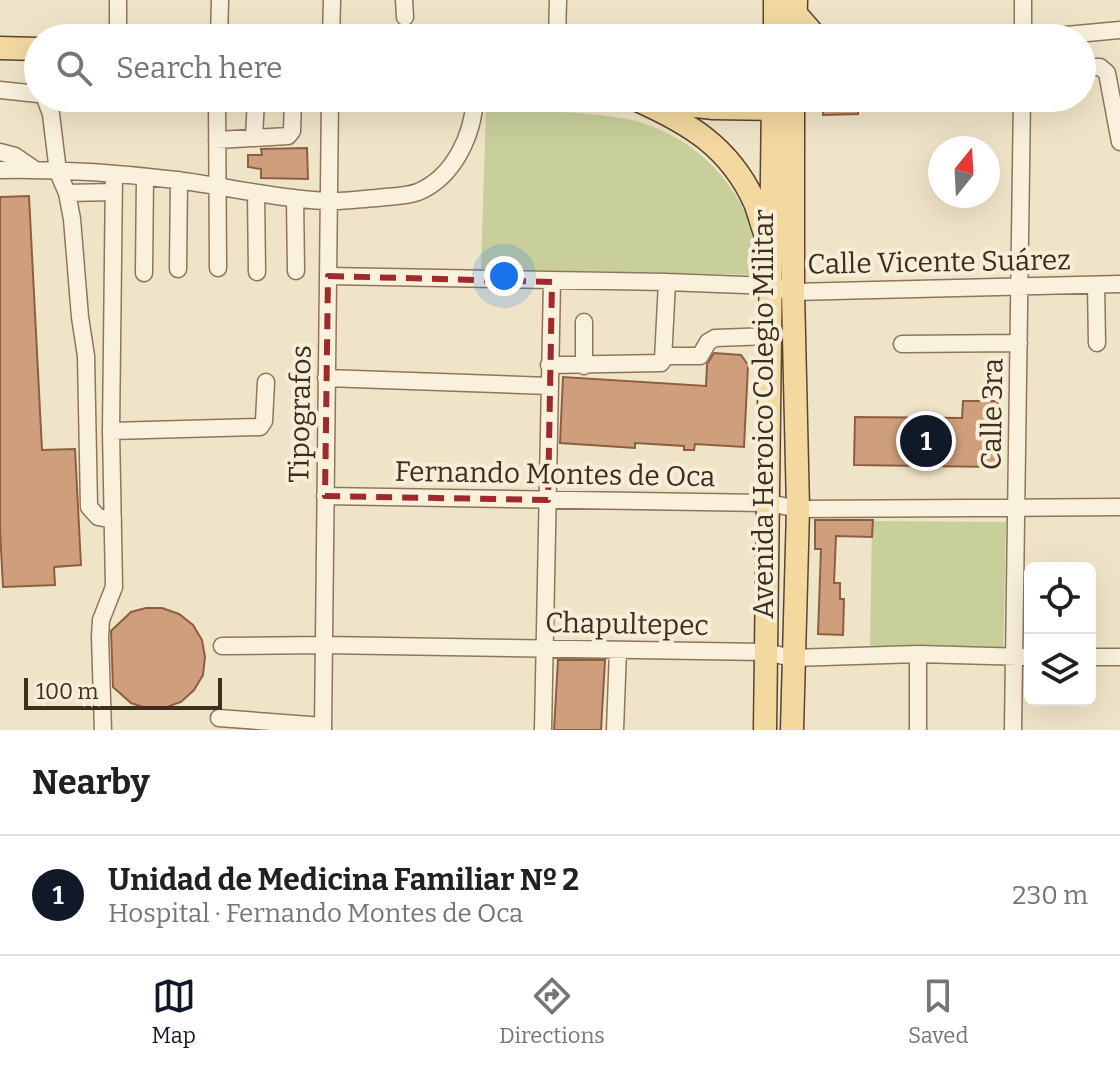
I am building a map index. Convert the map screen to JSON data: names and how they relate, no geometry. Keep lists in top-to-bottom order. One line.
{"streets":{"main road":["Avenida Heroico Colegio Militar"],"street":["Calle Vicente Suárez","Tipografos","Calle 3ra","Fernando Montes de Oca","Chapultepec"]},"crossings":[["Calle Vicente Suárez","Tipografos"],["Calle Vicente Suárez","Avenida Heroico Colegio Militar"],["Calle Vicente Suárez","Calle 3ra"],["Tipografos","Fernando Montes de Oca"],["Tipografos","Chapultepec"],["Avenida Heroico Colegio Militar","Fernando Montes de Oca"],["Avenida Heroico Colegio Militar","Chapultepec"],["Calle 3ra","Fernando Montes de Oca"],["Calle 3ra","Chapultepec"]],"scale_bar":"100 m","north":"top","page":{"search":"Search here","pins":"1","scale":"100 m","heading":"Nearby","list":[{"mark":"1","name":"Unidad de Medicina Familiar Nº 2","note":"Hospital · Fernando Montes de Oca","value":"230 m"}],"nav":["Map","Directions","Saved"]}}
